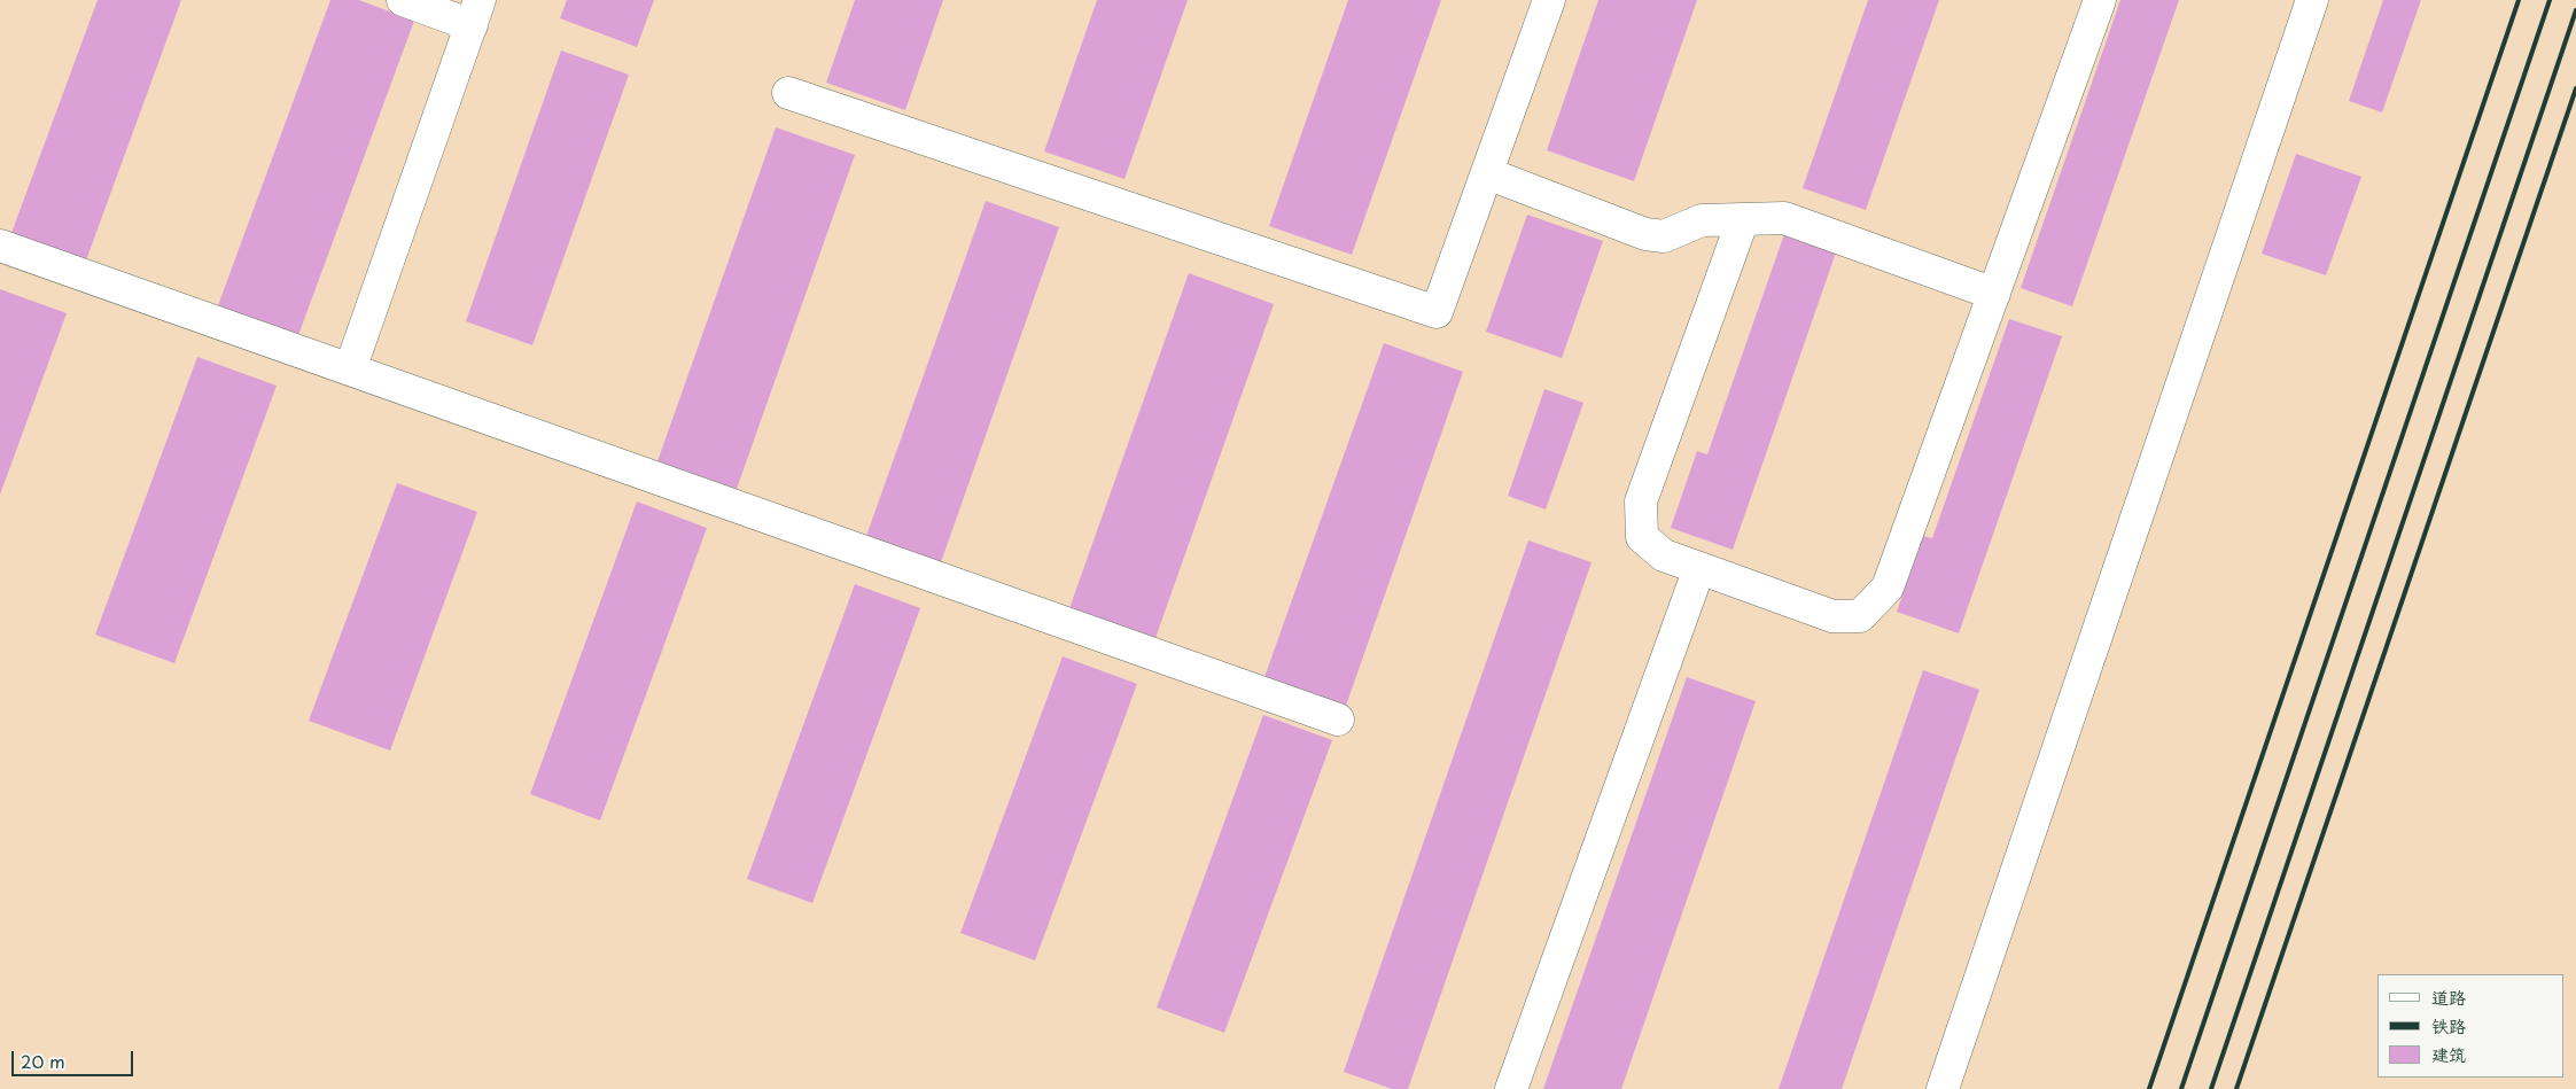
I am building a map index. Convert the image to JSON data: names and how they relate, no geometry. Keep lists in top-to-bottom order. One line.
{"legend":["道路","铁路","建筑"],"scale_bar":"20 m"}
